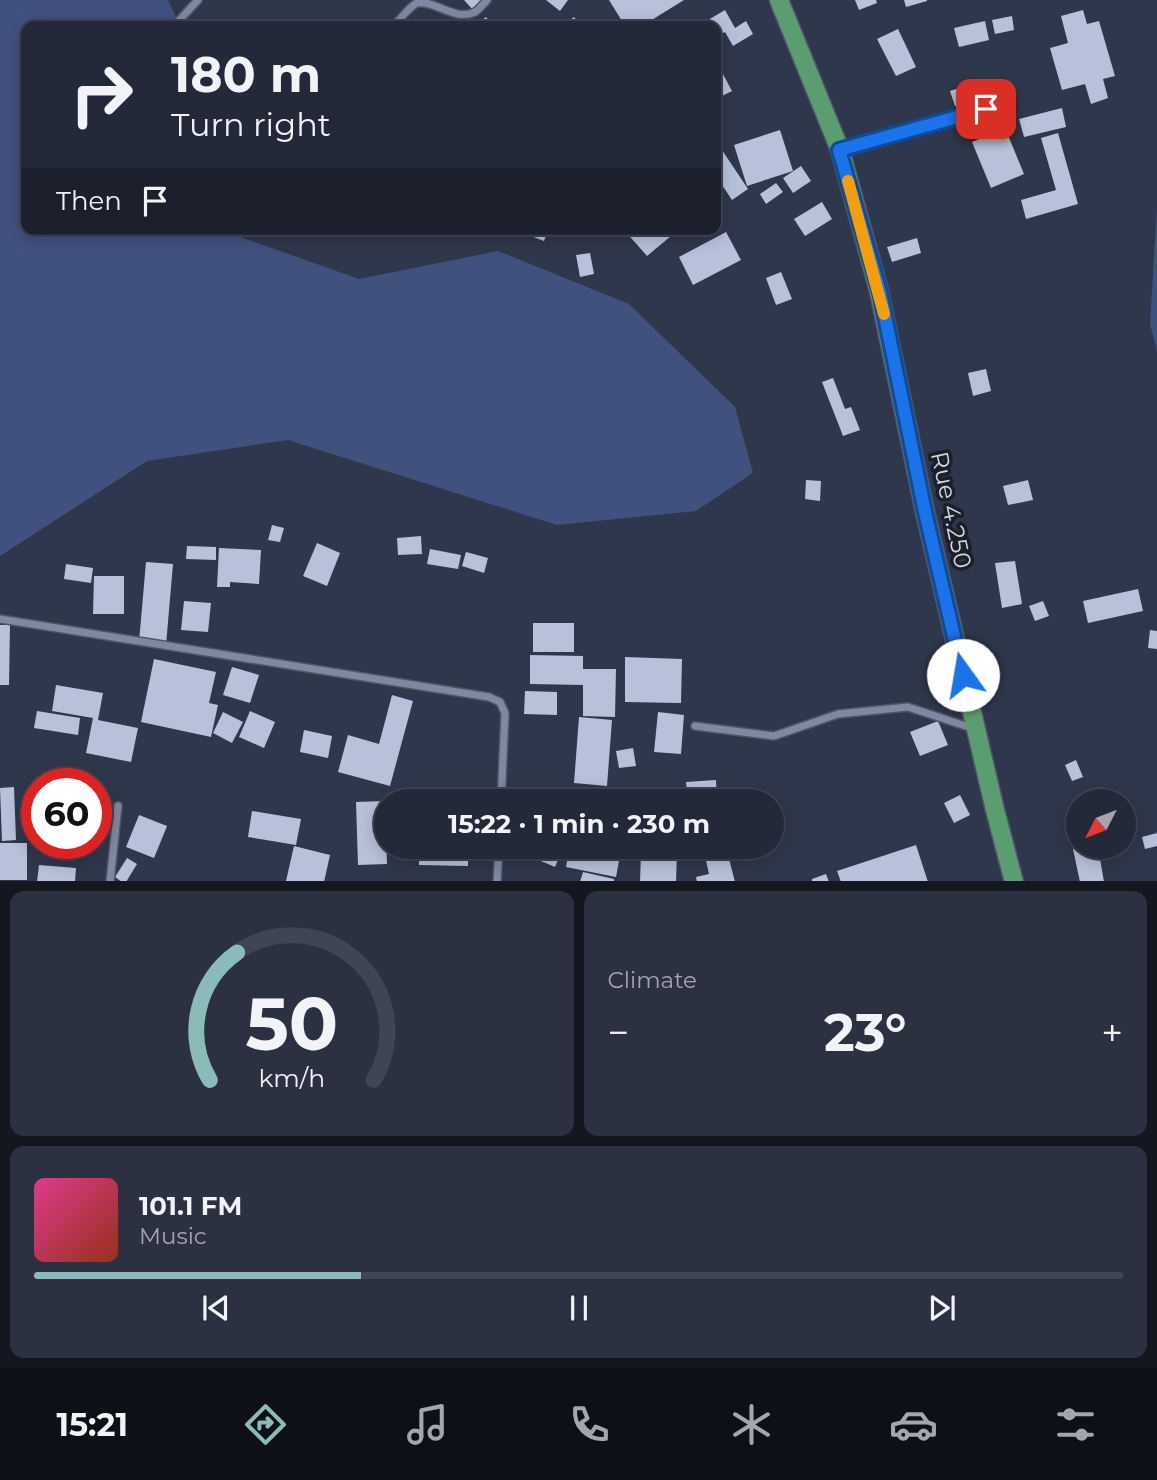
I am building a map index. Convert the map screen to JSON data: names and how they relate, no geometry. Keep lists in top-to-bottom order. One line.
{"streets":{"main road":["Rue 4.250"]},"north":"bottom left","page":{"turn":["180 m","Turn right"],"then":"Then","limit":"60","trip":"15:22 · 1 min · 230 m","tile":"Climate","heat":["−","23°","+"],"song":["101.1 FM","Music"],"tabs":"15:21","gauge":["50","km/h"]}}
